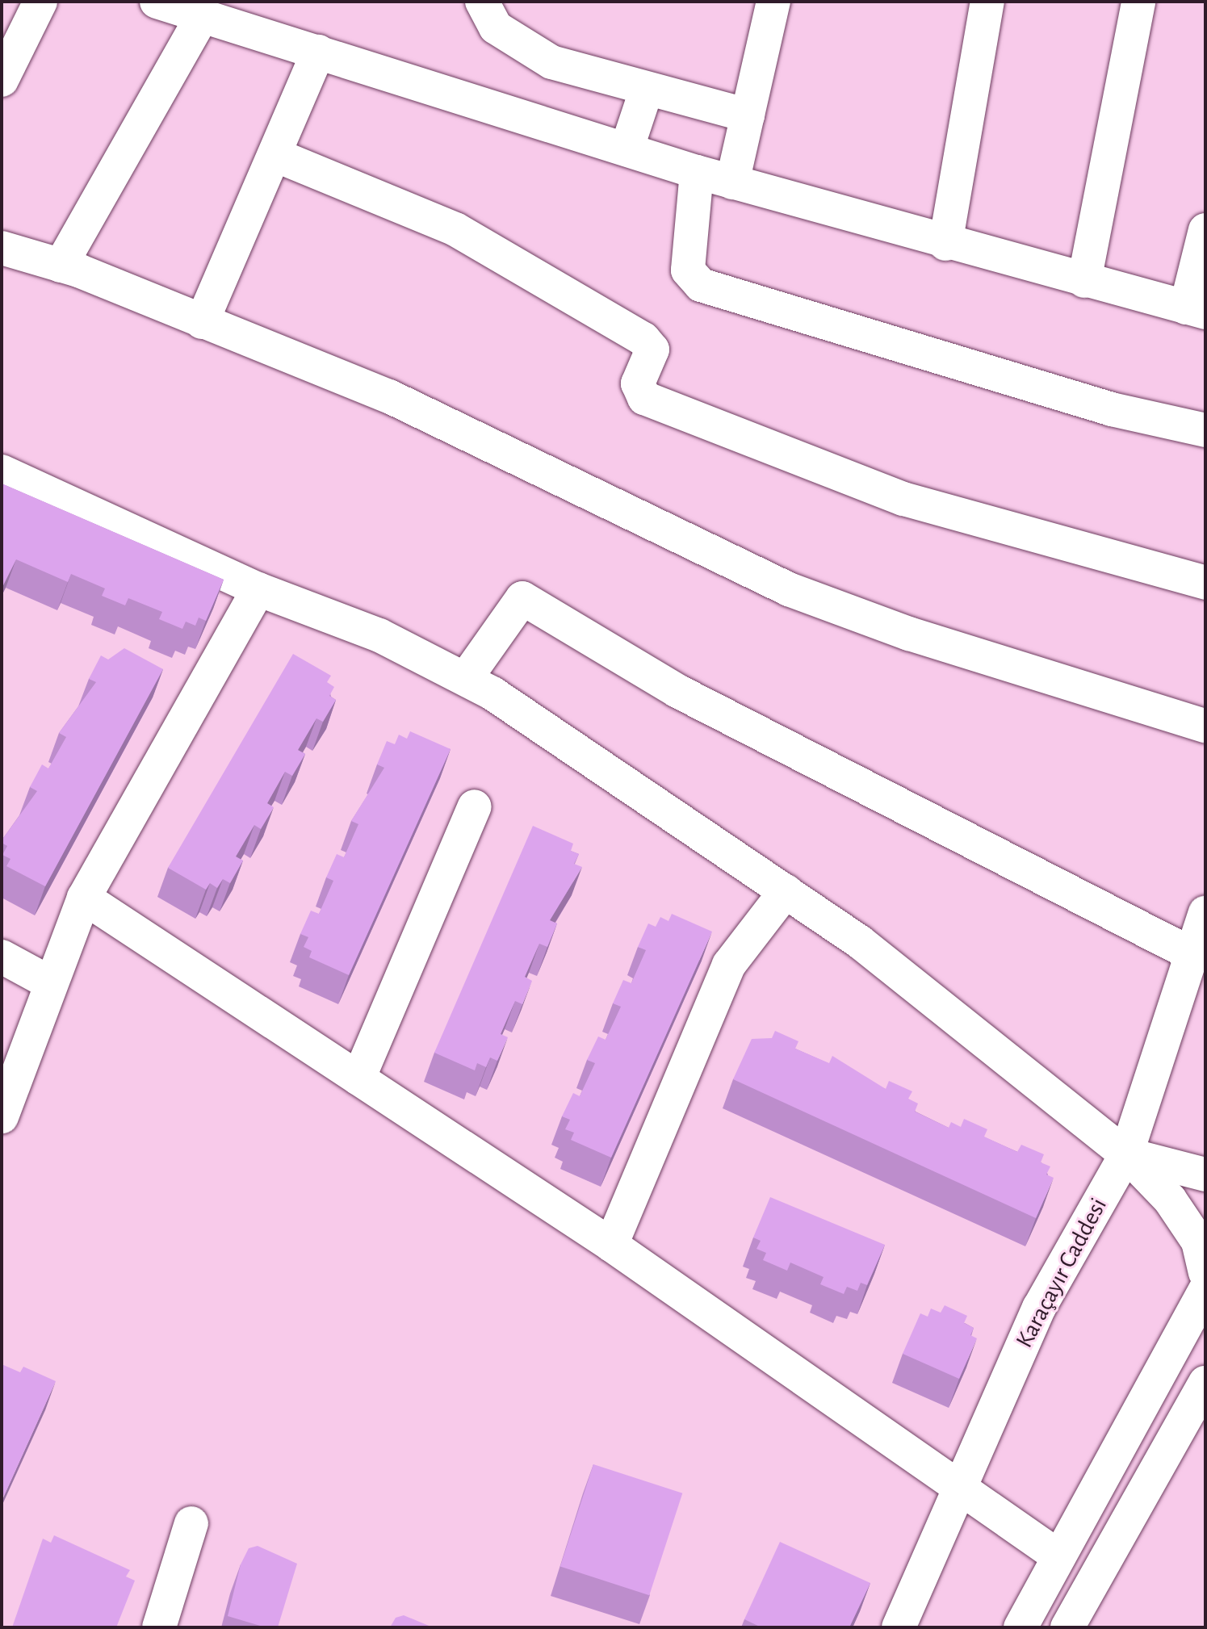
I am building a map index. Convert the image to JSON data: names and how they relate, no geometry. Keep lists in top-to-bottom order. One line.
{"streets":{"street":["Karaçayır Caddesi"]}}
